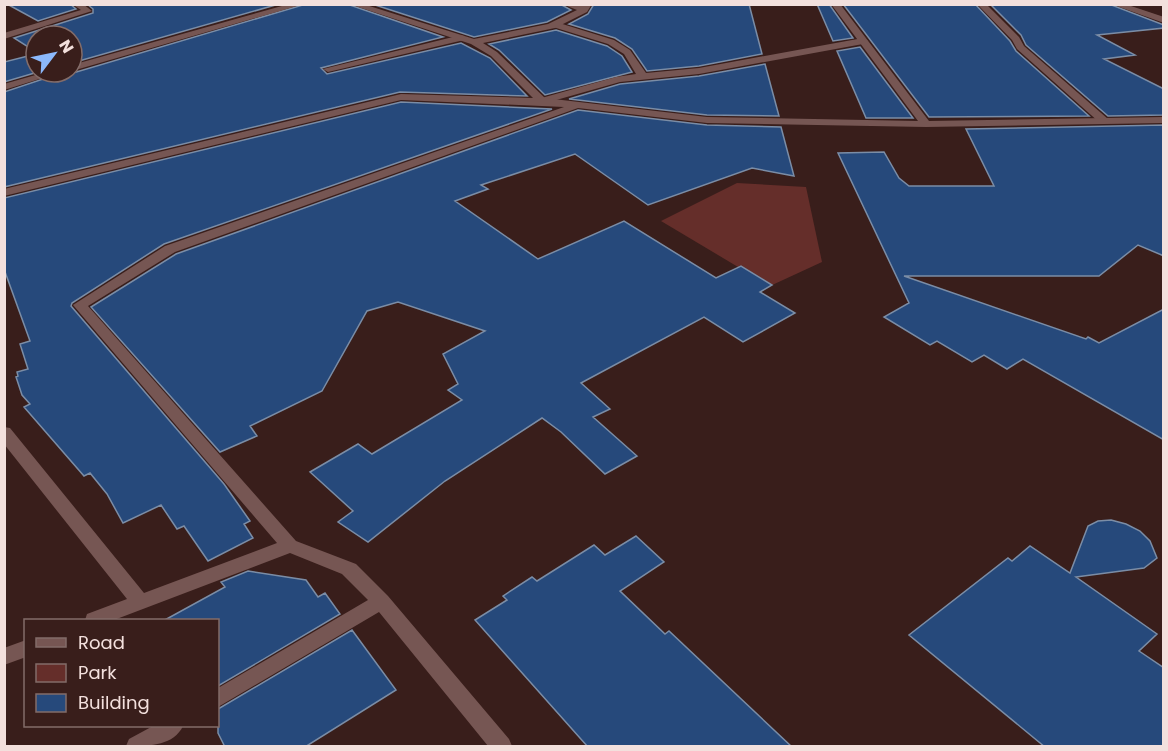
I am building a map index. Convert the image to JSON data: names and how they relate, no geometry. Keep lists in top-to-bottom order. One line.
{"legend":["Road","Park","Building"],"north":"top right"}
